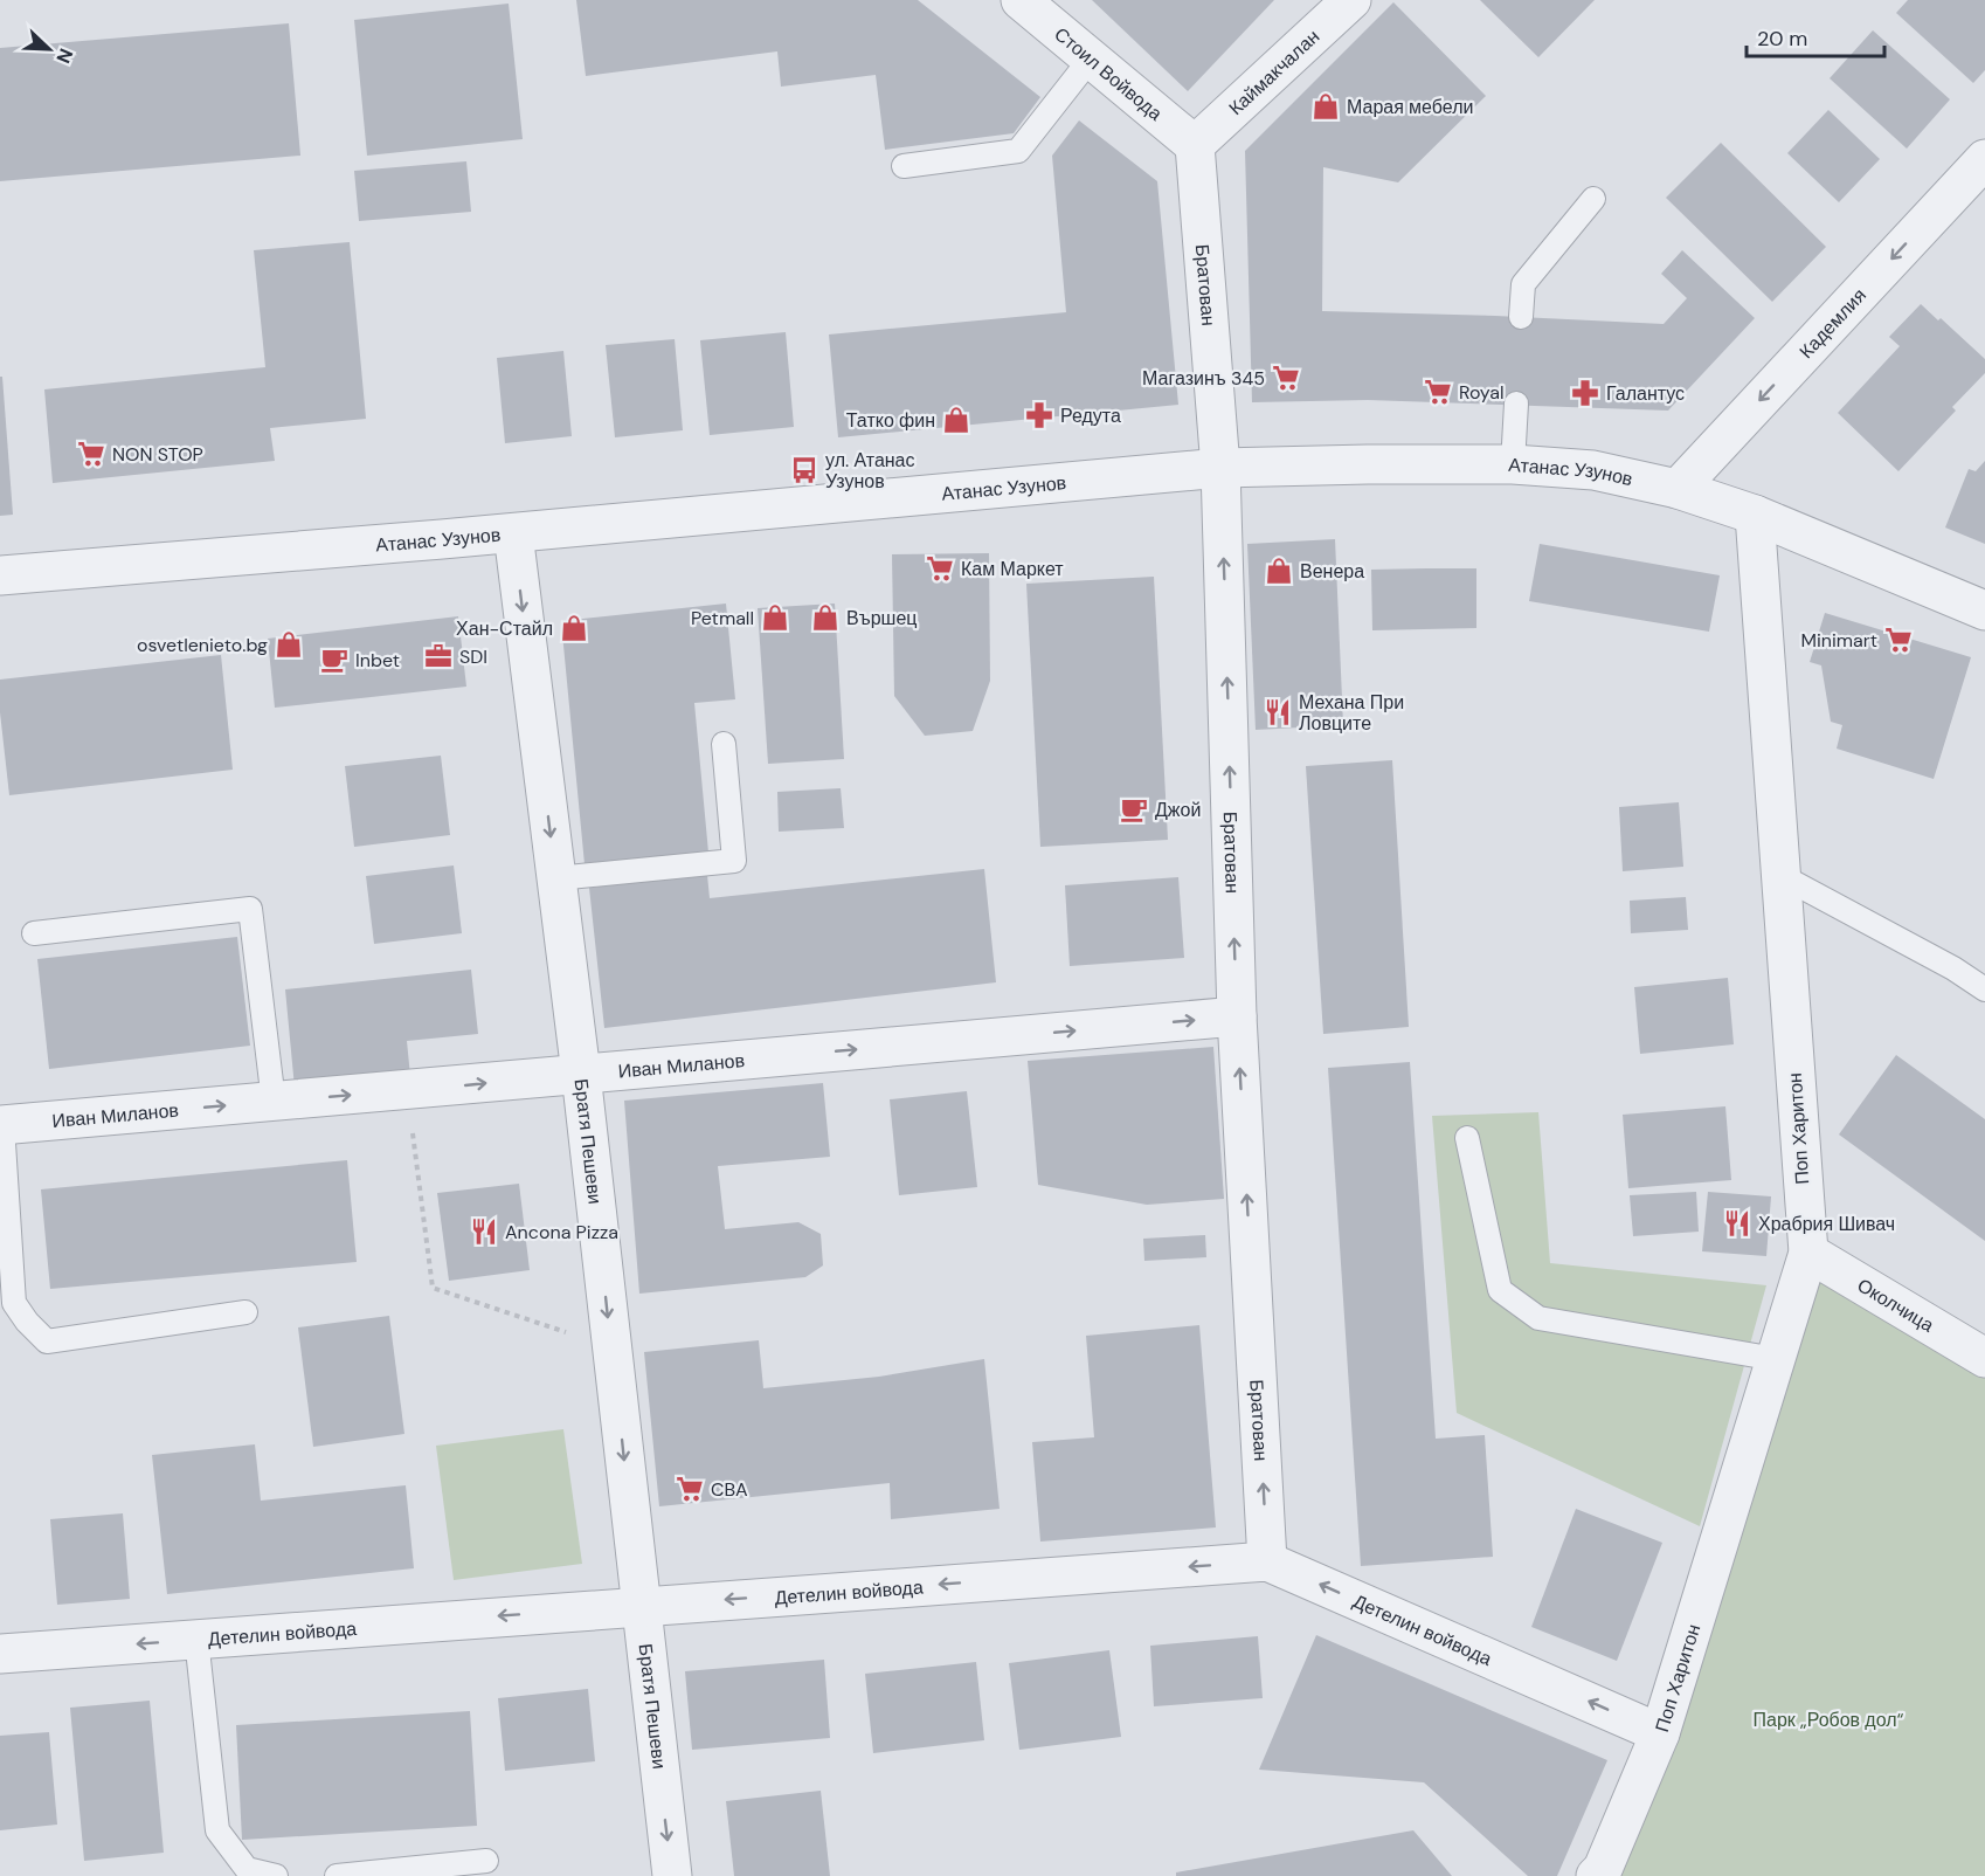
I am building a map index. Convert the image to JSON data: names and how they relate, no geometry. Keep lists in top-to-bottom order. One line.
{"streets":{"street":["Стоил Войвода","Каймакчалан","Братован","Кадемлия","Атанас Узунов","Иван Миланов","Поп Харитон","Братя Пешеви","Околчица","Детелин войвода"]},"crossings":[["Стоил Войвода","Каймакчалан"],["Стоил Войвода","Братован"],["Каймакчалан","Братован"],["Братован","Атанас Узунов"],["Братован","Иван Миланов"],["Братован","Детелин войвода"],["Кадемлия","Атанас Узунов"],["Атанас Узунов","Поп Харитон"],["Атанас Узунов","Братя Пешеви"],["Иван Миланов","Братя Пешеви"],["Поп Харитон","Околчица"],["Поп Харитон","Детелин войвода"],["Братя Пешеви","Детелин войвода"]],"one_way":["Братован","Кадемлия","Иван Миланов","Братя Пешеви","Детелин войвода"],"parks":["Парк „Робов дол“"],"places":{"shop":["Марая мебели","Татко фин","Венера","Petmall","Вършец","Хан-Стайл","osvetlenieto.bg"],"supermarket":["Магазинъ 345","Royal","NON STOP","Кам Маркет","Minimart","CBA"],"pharmacy":["Галантус","Редута"],"bus stop":["ул. Атанас Узунов"],"office":["SDI"],"cafe":["Inbet","Джой"],"restaurant":["Механа При Ловците","Храбрия Шивач","Ancona Pizza"]},"scale_bar":"20 m","north":"bottom right"}
